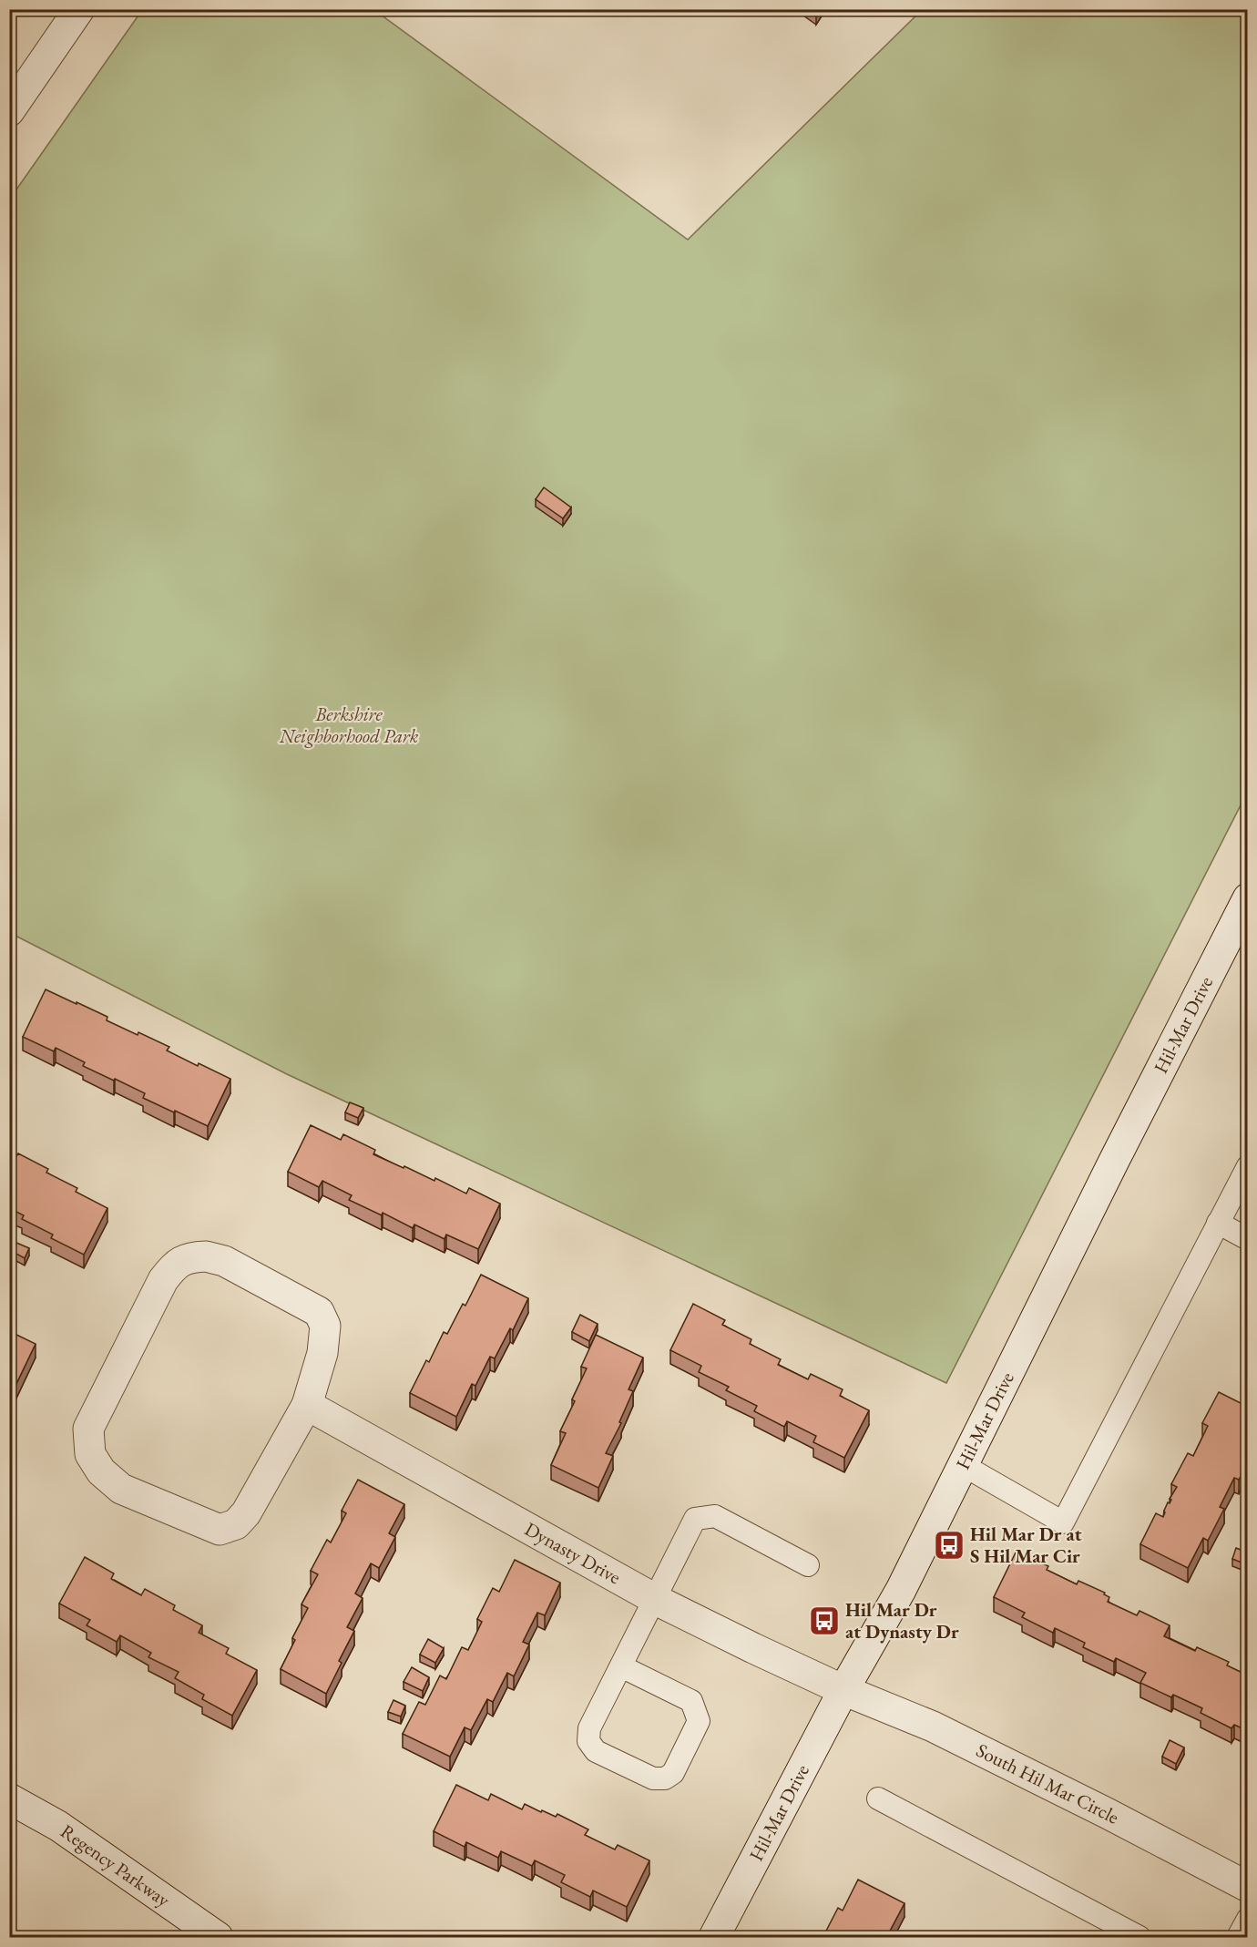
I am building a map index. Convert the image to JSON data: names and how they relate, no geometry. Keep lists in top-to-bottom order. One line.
{"streets":{"street":["Hil-Mar Drive","Dynasty Drive","South Hil Mar Circle","Regency Parkway"]},"crossings":[["Hil-Mar Drive","Dynasty Drive"],["Hil-Mar Drive","South Hil Mar Circle"],["Dynasty Drive","South Hil Mar Circle"]],"parks":["Berkshire Neighborhood Park"],"places":{"bus stop":["Hil Mar Dr at S Hil Mar Cir","Hil Mar Dr at Dynasty Dr"]}}
